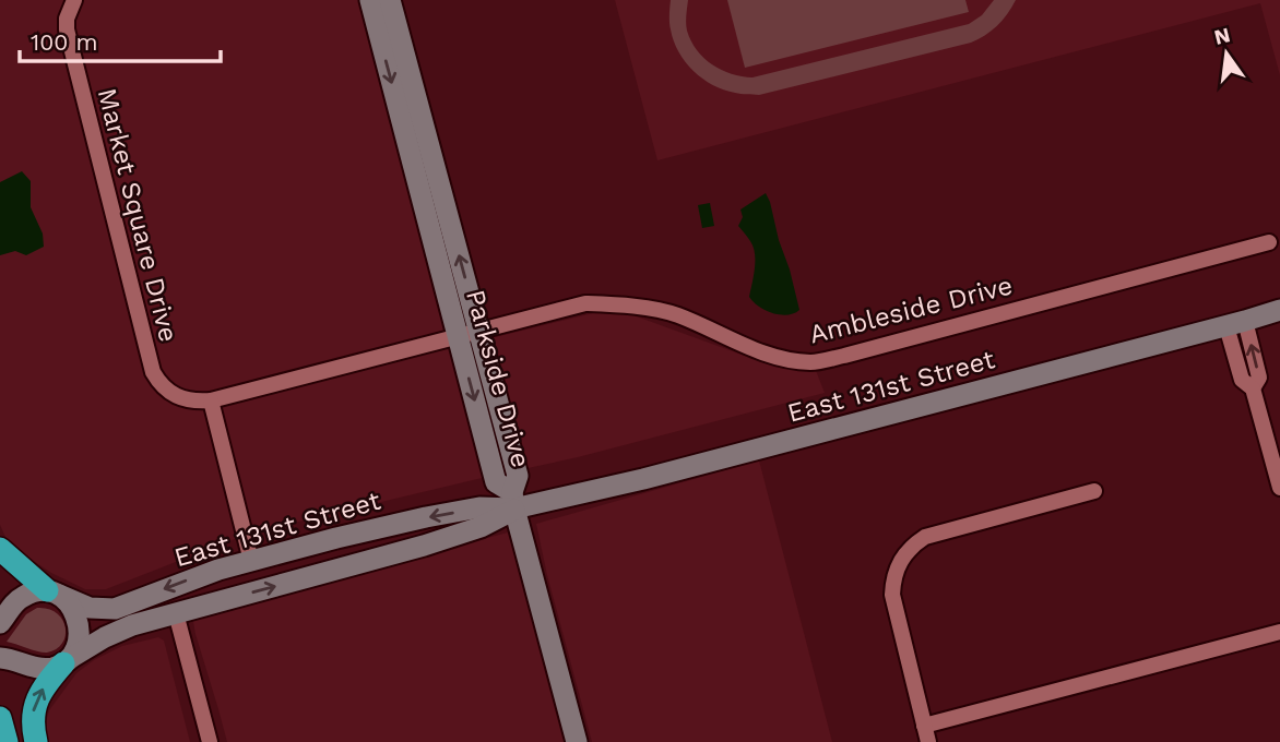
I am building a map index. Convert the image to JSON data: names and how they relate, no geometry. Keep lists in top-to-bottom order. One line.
{"streets":{"street":["Market Square Drive","Ambleside Drive","Parkside Drive","East 131st Street"]},"crossings":[["Market Square Drive","Ambleside Drive"],["Ambleside Drive","Parkside Drive"],["Parkside Drive","East 131st Street"]],"scale_bar":"100 m","north":"top"}
